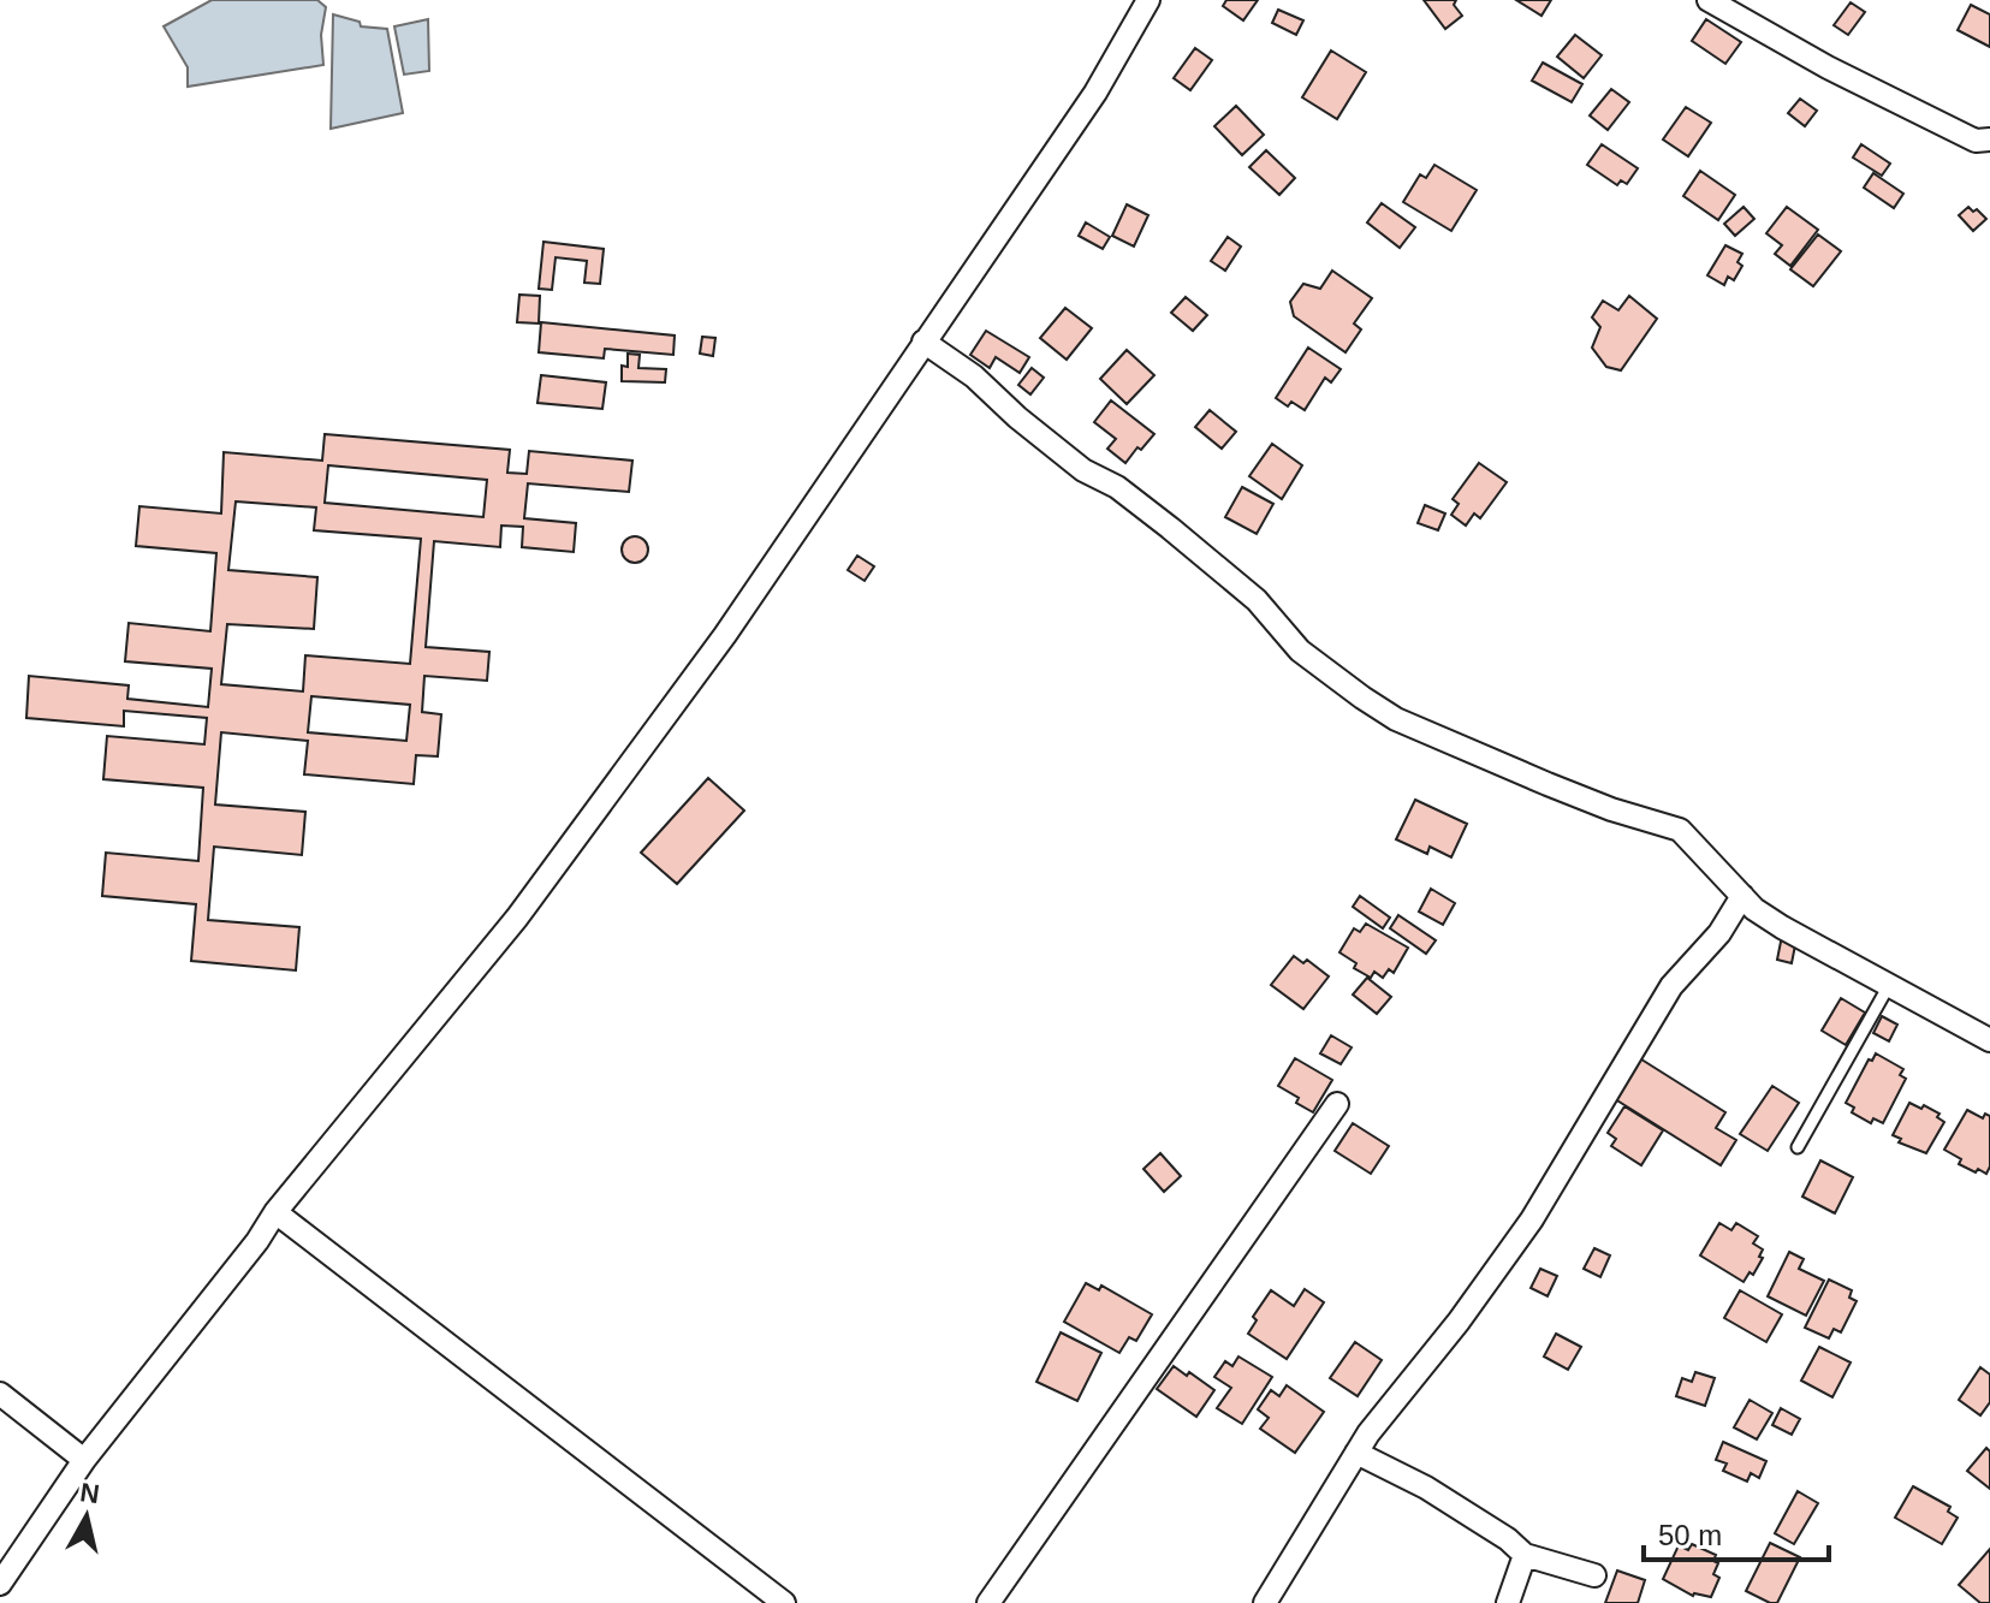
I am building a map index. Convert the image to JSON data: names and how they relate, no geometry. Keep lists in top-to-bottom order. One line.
{"scale_bar":"50 m","north":"top"}
